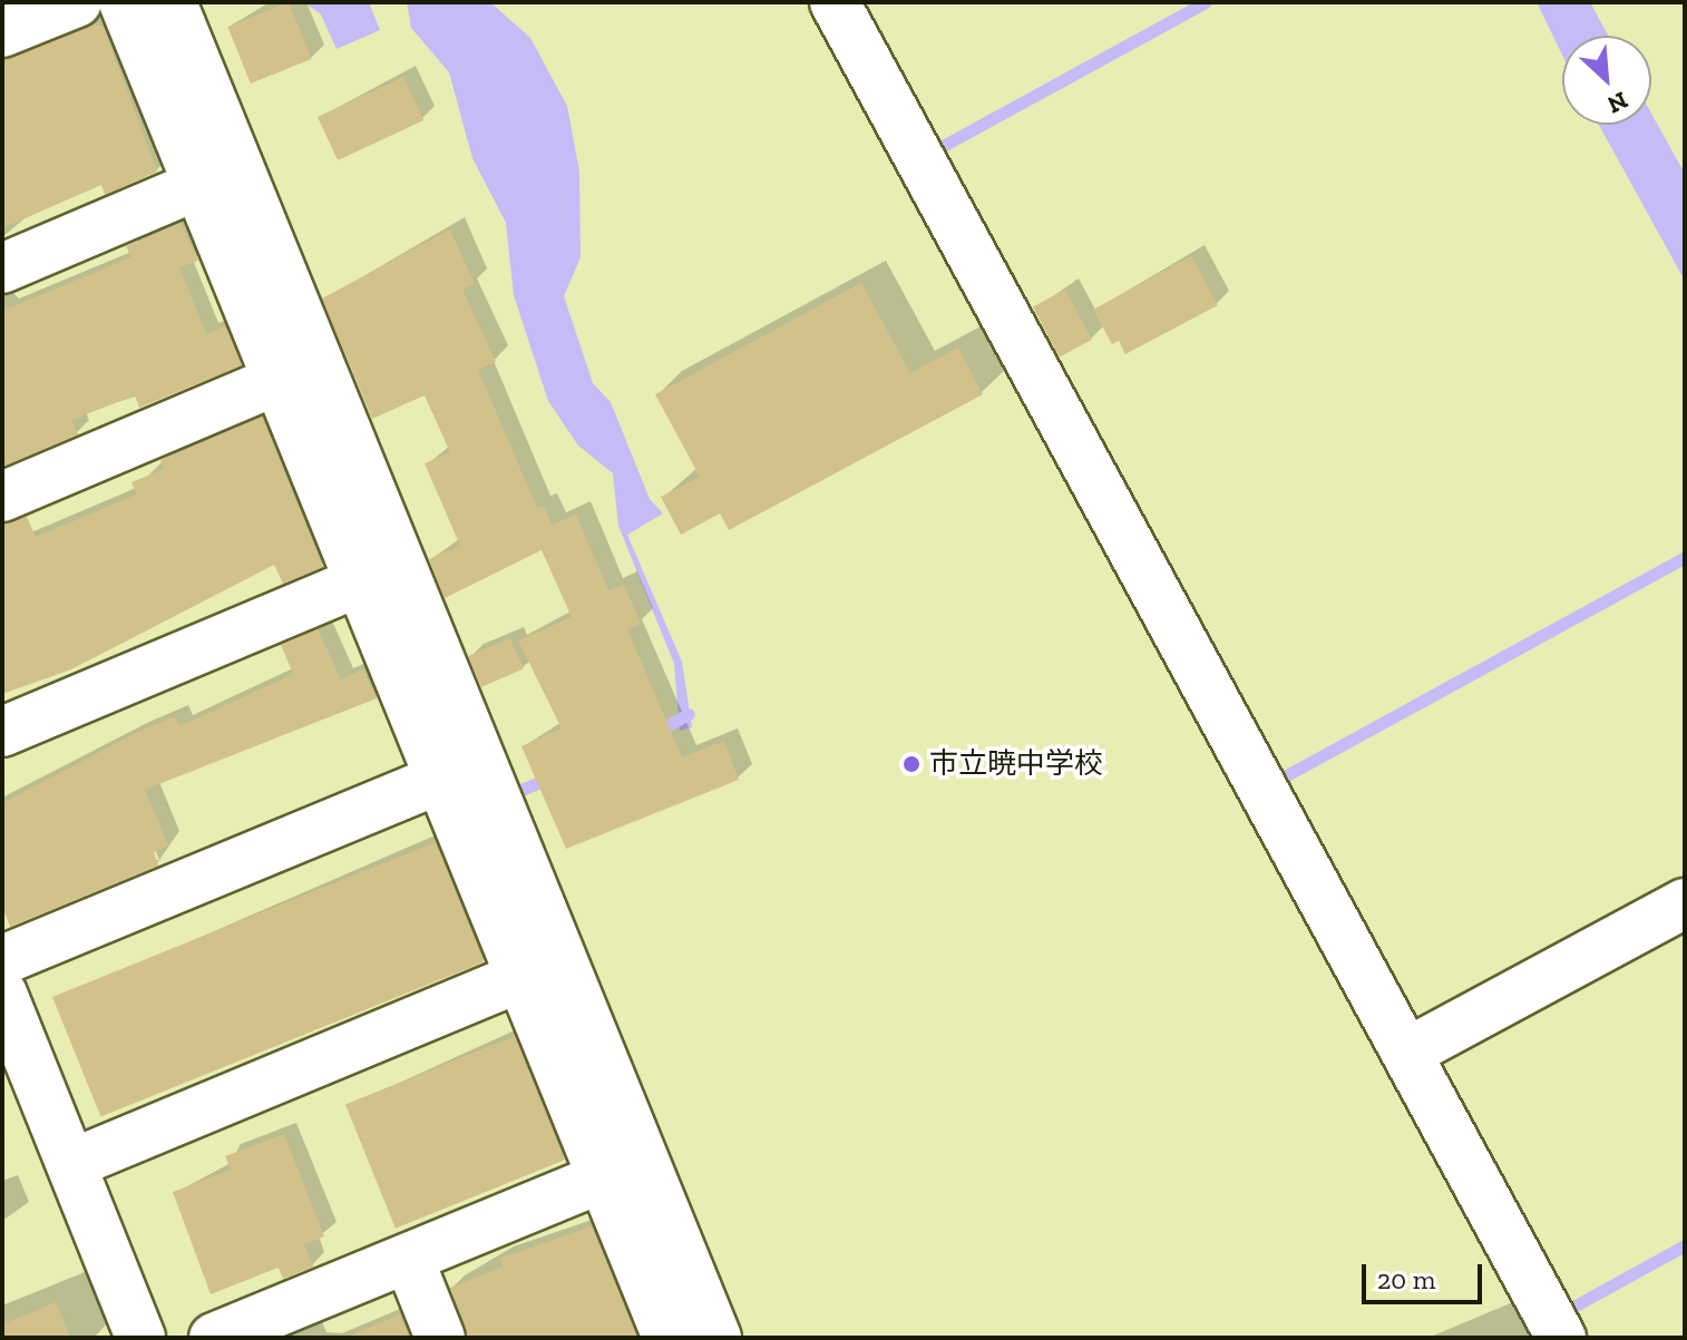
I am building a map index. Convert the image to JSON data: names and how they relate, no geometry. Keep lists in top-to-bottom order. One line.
{"places":["市立暁中学校"],"scale_bar":"20 m","north":"bottom right"}
